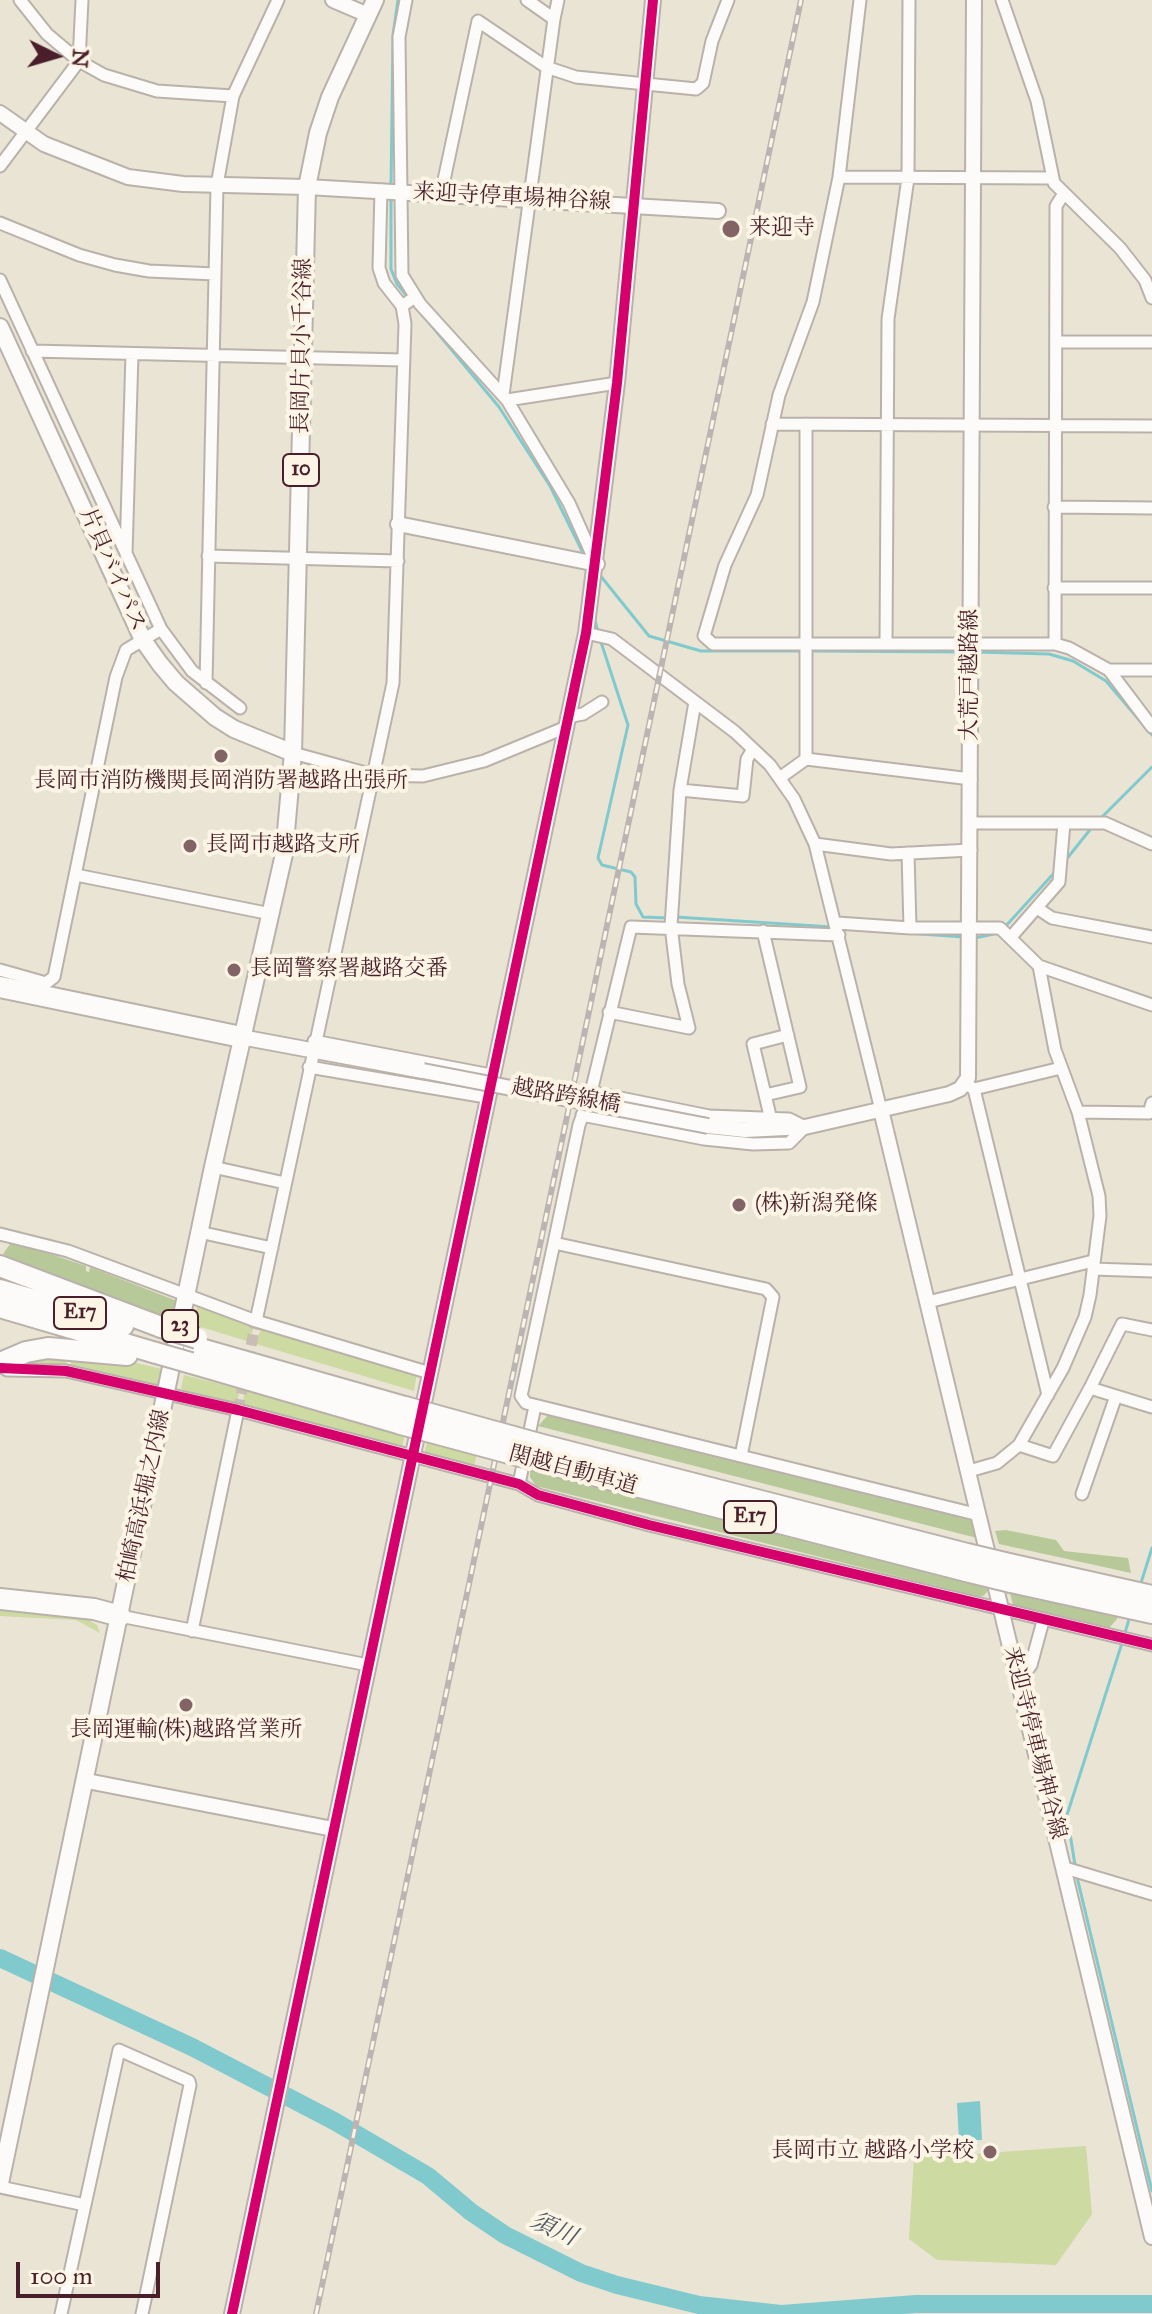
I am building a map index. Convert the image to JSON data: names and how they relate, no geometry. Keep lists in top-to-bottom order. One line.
{"streets":{"highway":["E17","関越自動車道"],"main road":["来迎寺停車場神谷線","長岡片貝小千谷線","10","片貝バイパス","大荒戸越路線","越路跨線橋","23","柏崎高浜堀之内線"]},"crossings":[["来迎寺停車場神谷線","長岡片貝小千谷線"],["長岡片貝小千谷線","片貝バイパス"],["長岡片貝小千谷線","柏崎高浜堀之内線"],["片貝バイパス","柏崎高浜堀之内線"]],"water":["須川"],"places":["来迎寺","長岡市消防機関長岡消防署越路出張所","長岡市越路支所","長岡警察署越路交番","(株)新潟発條","長岡運輸(株)越路営業所","長岡市立 越路小学校"],"scale_bar":"100 m","north":"right"}
